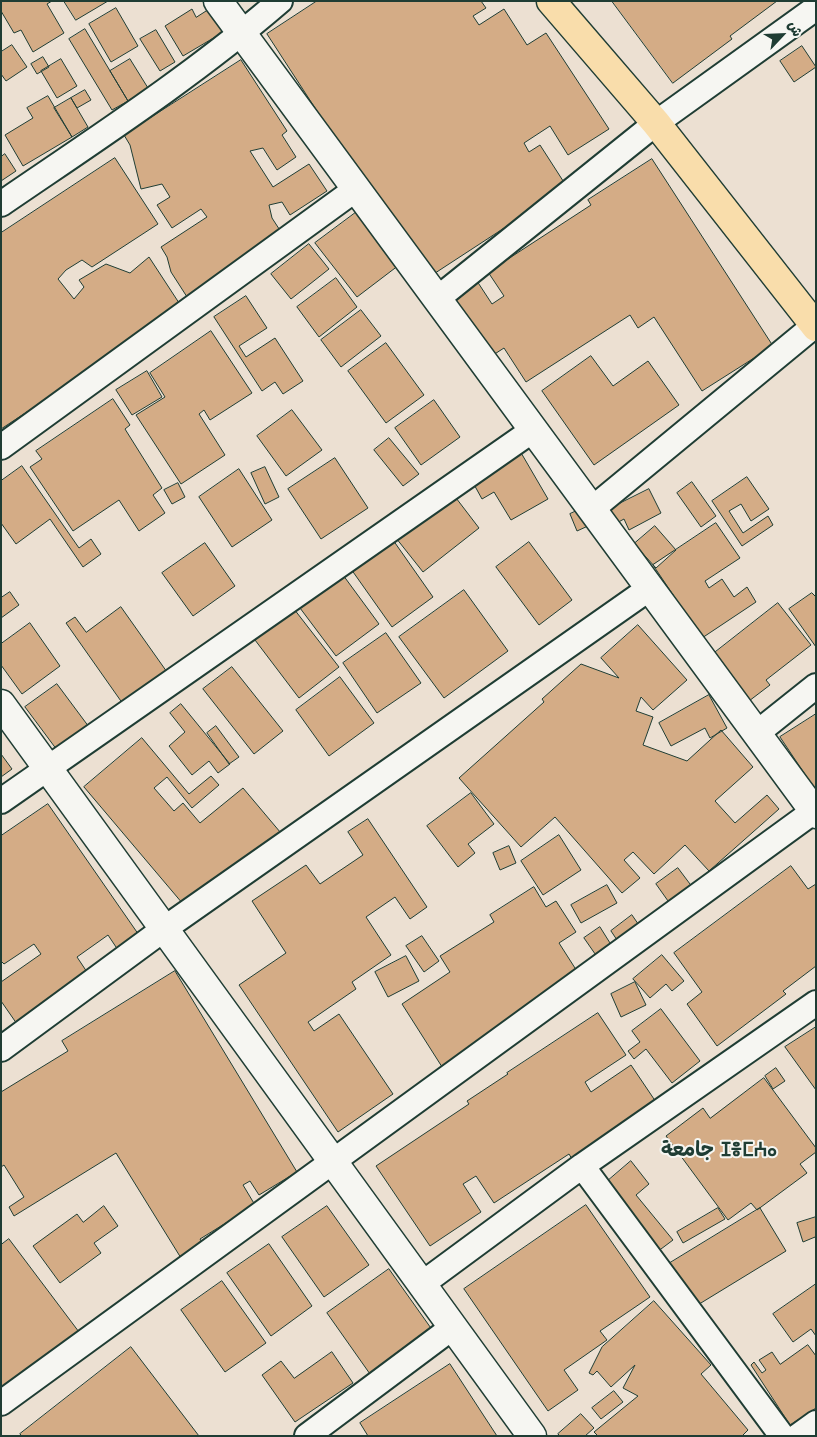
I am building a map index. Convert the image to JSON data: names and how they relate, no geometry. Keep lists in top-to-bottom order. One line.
{"districts":["جامعة ⵊⴻⵎⵄⴰ"],"north":"top right"}
